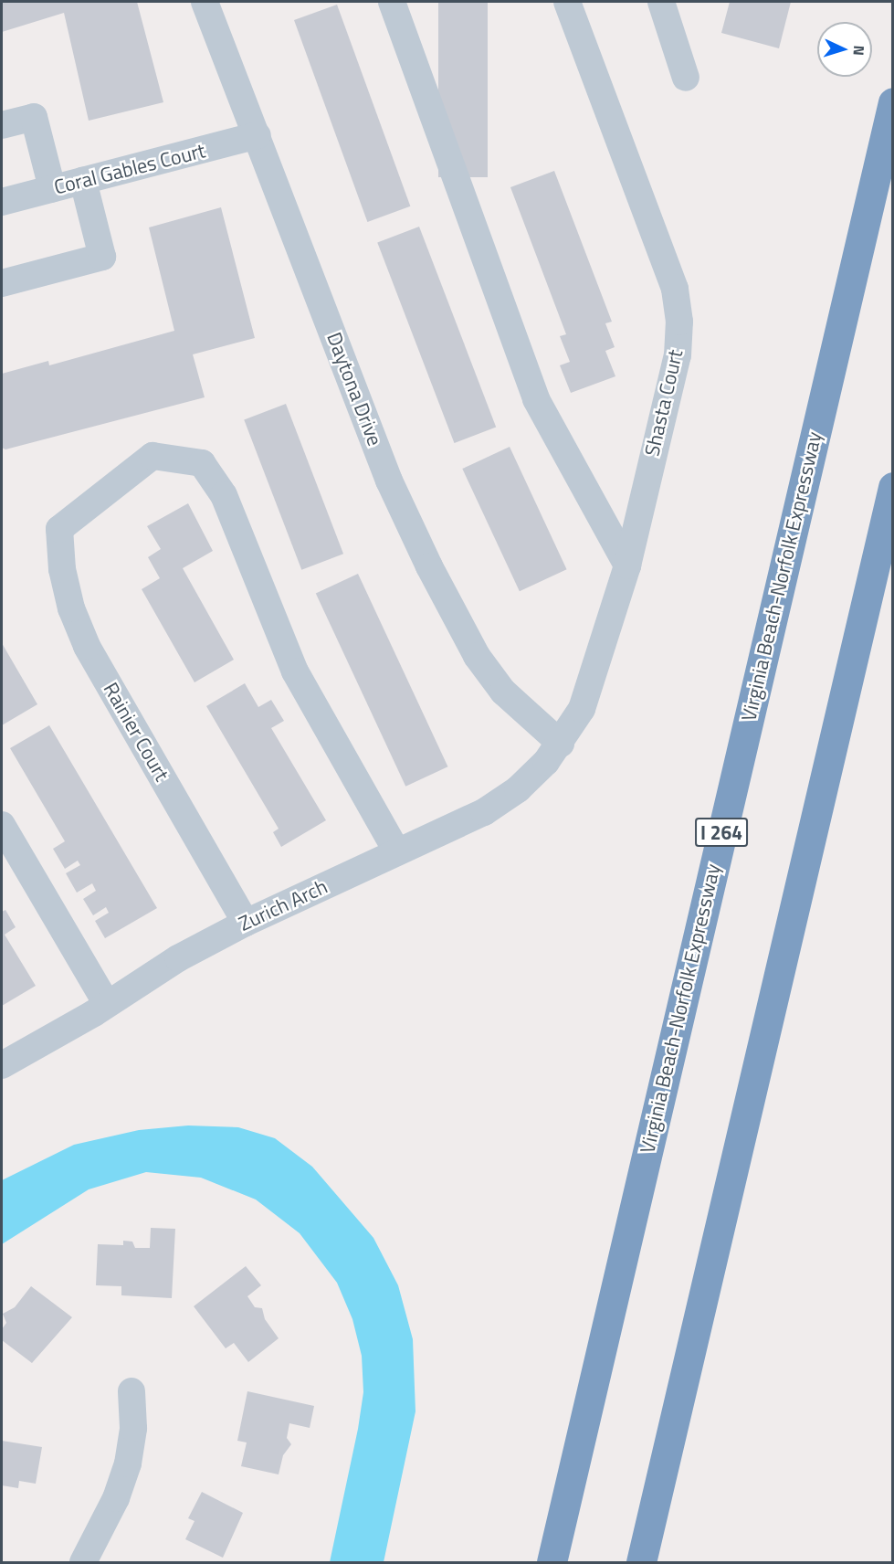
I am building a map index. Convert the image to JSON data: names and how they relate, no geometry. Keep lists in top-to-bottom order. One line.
{"streets":{"highway":["Virginia Beach-Norfolk Expressway","I 264"],"street":["Coral Gables Court","Daytona Drive","Shasta Court","Rainier Court","Zurich Arch"]},"crossings":[["Coral Gables Court","Daytona Drive"],["Daytona Drive","Shasta Court"],["Daytona Drive","Zurich Arch"],["Shasta Court","Zurich Arch"],["Rainier Court","Zurich Arch"]],"north":"right"}
